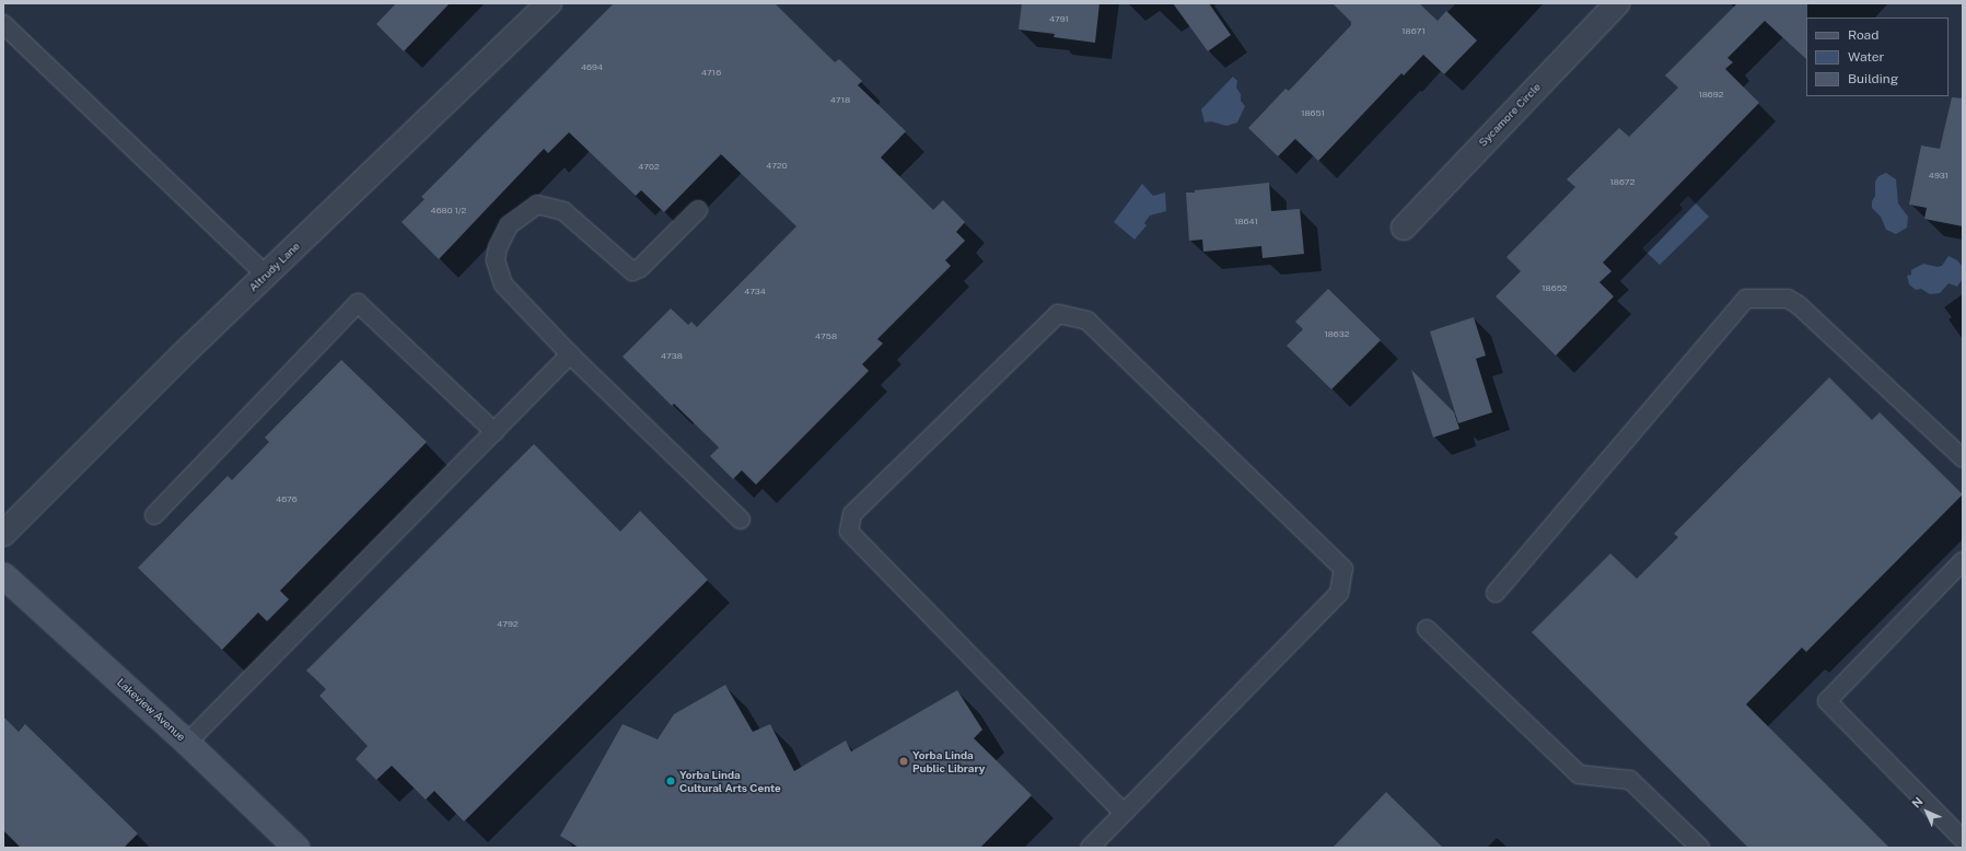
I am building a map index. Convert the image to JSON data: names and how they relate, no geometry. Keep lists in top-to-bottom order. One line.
{"streets":{"street":["Sycamore Circle","Altrudy Lane","Lakeview Avenue"]},"places":["Yorba Linda Public Library","Yorba Linda Cultural Arts Cente"],"house_numbers":["4791","18671","4694","4716","18692","4718","18651","4720","4702","4931","18672","4680 1/2","18641","18652","4734","18632","4758","4738","4676","4792"],"legend":["Road","Water","Building"],"north":"top left"}
